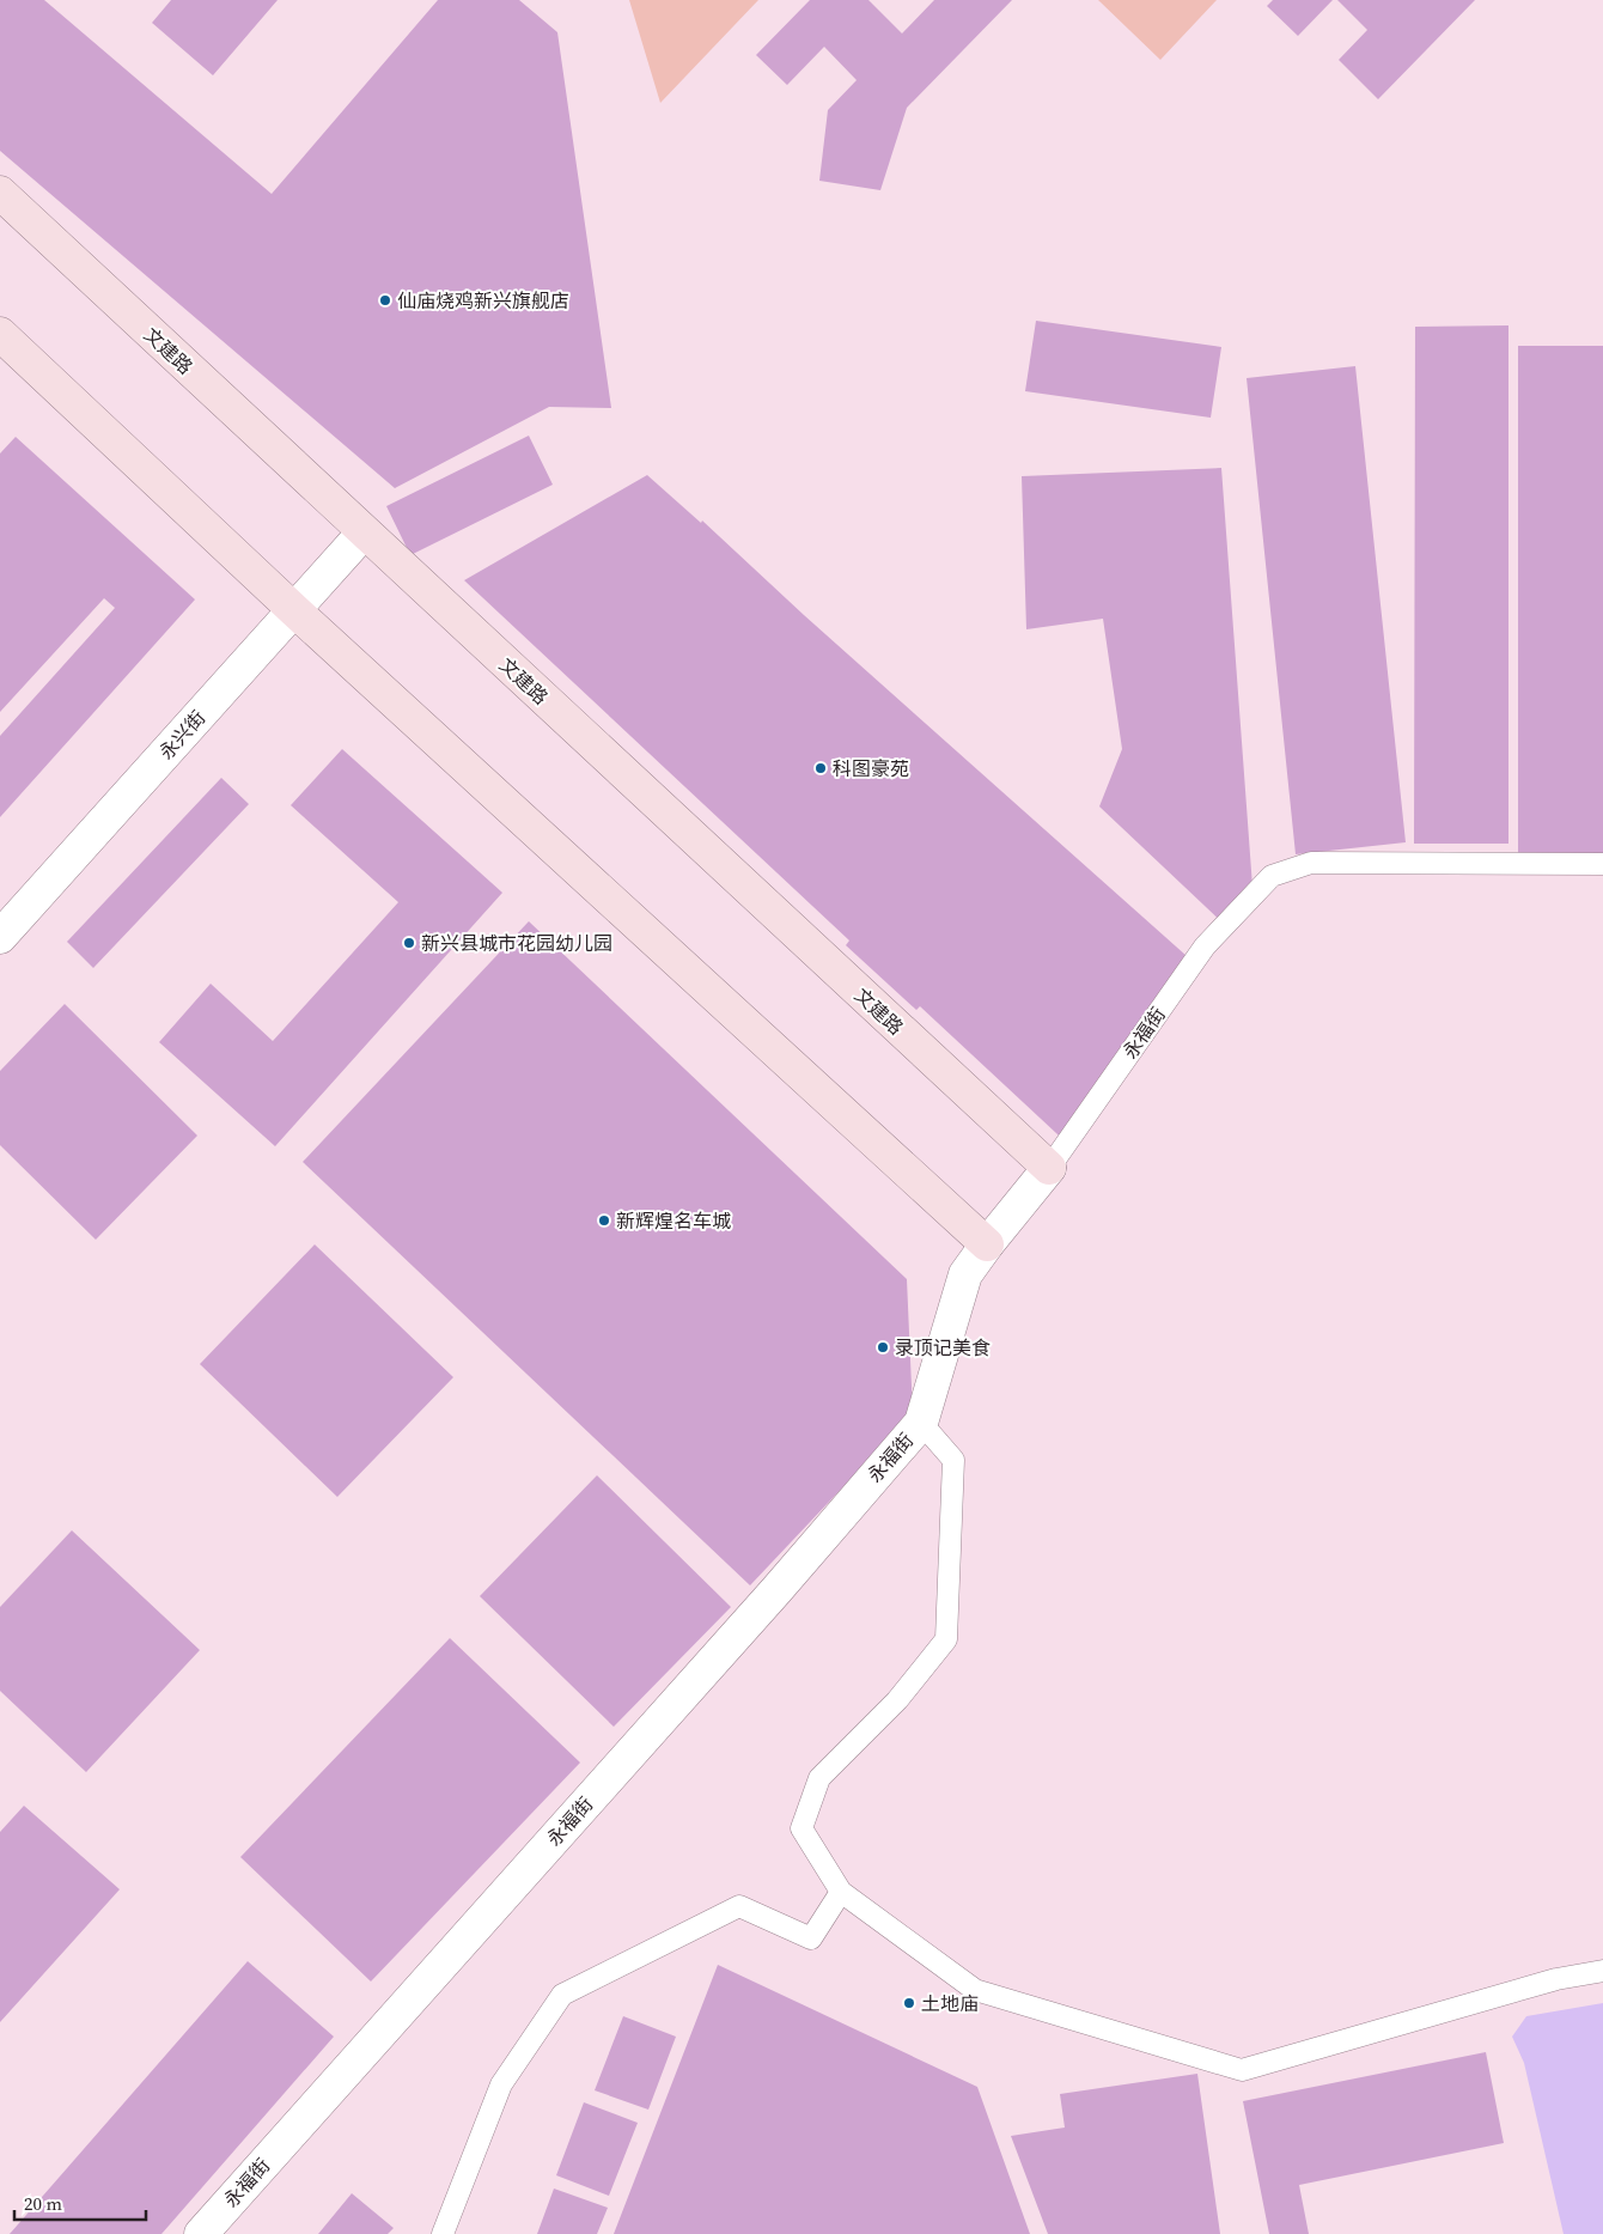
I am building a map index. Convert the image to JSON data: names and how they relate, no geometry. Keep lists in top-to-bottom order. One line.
{"streets":{"main road":["文建路"],"street":["永兴街","永福街"]},"crossings":[["文建路","永兴街"],["文建路","永福街"]],"places":["仙庙烧鸡新兴旗舰店","科图豪苑","新兴县城市花园幼儿园","新辉煌名车城","录顶记美食","土地庙"],"scale_bar":"20 m"}
